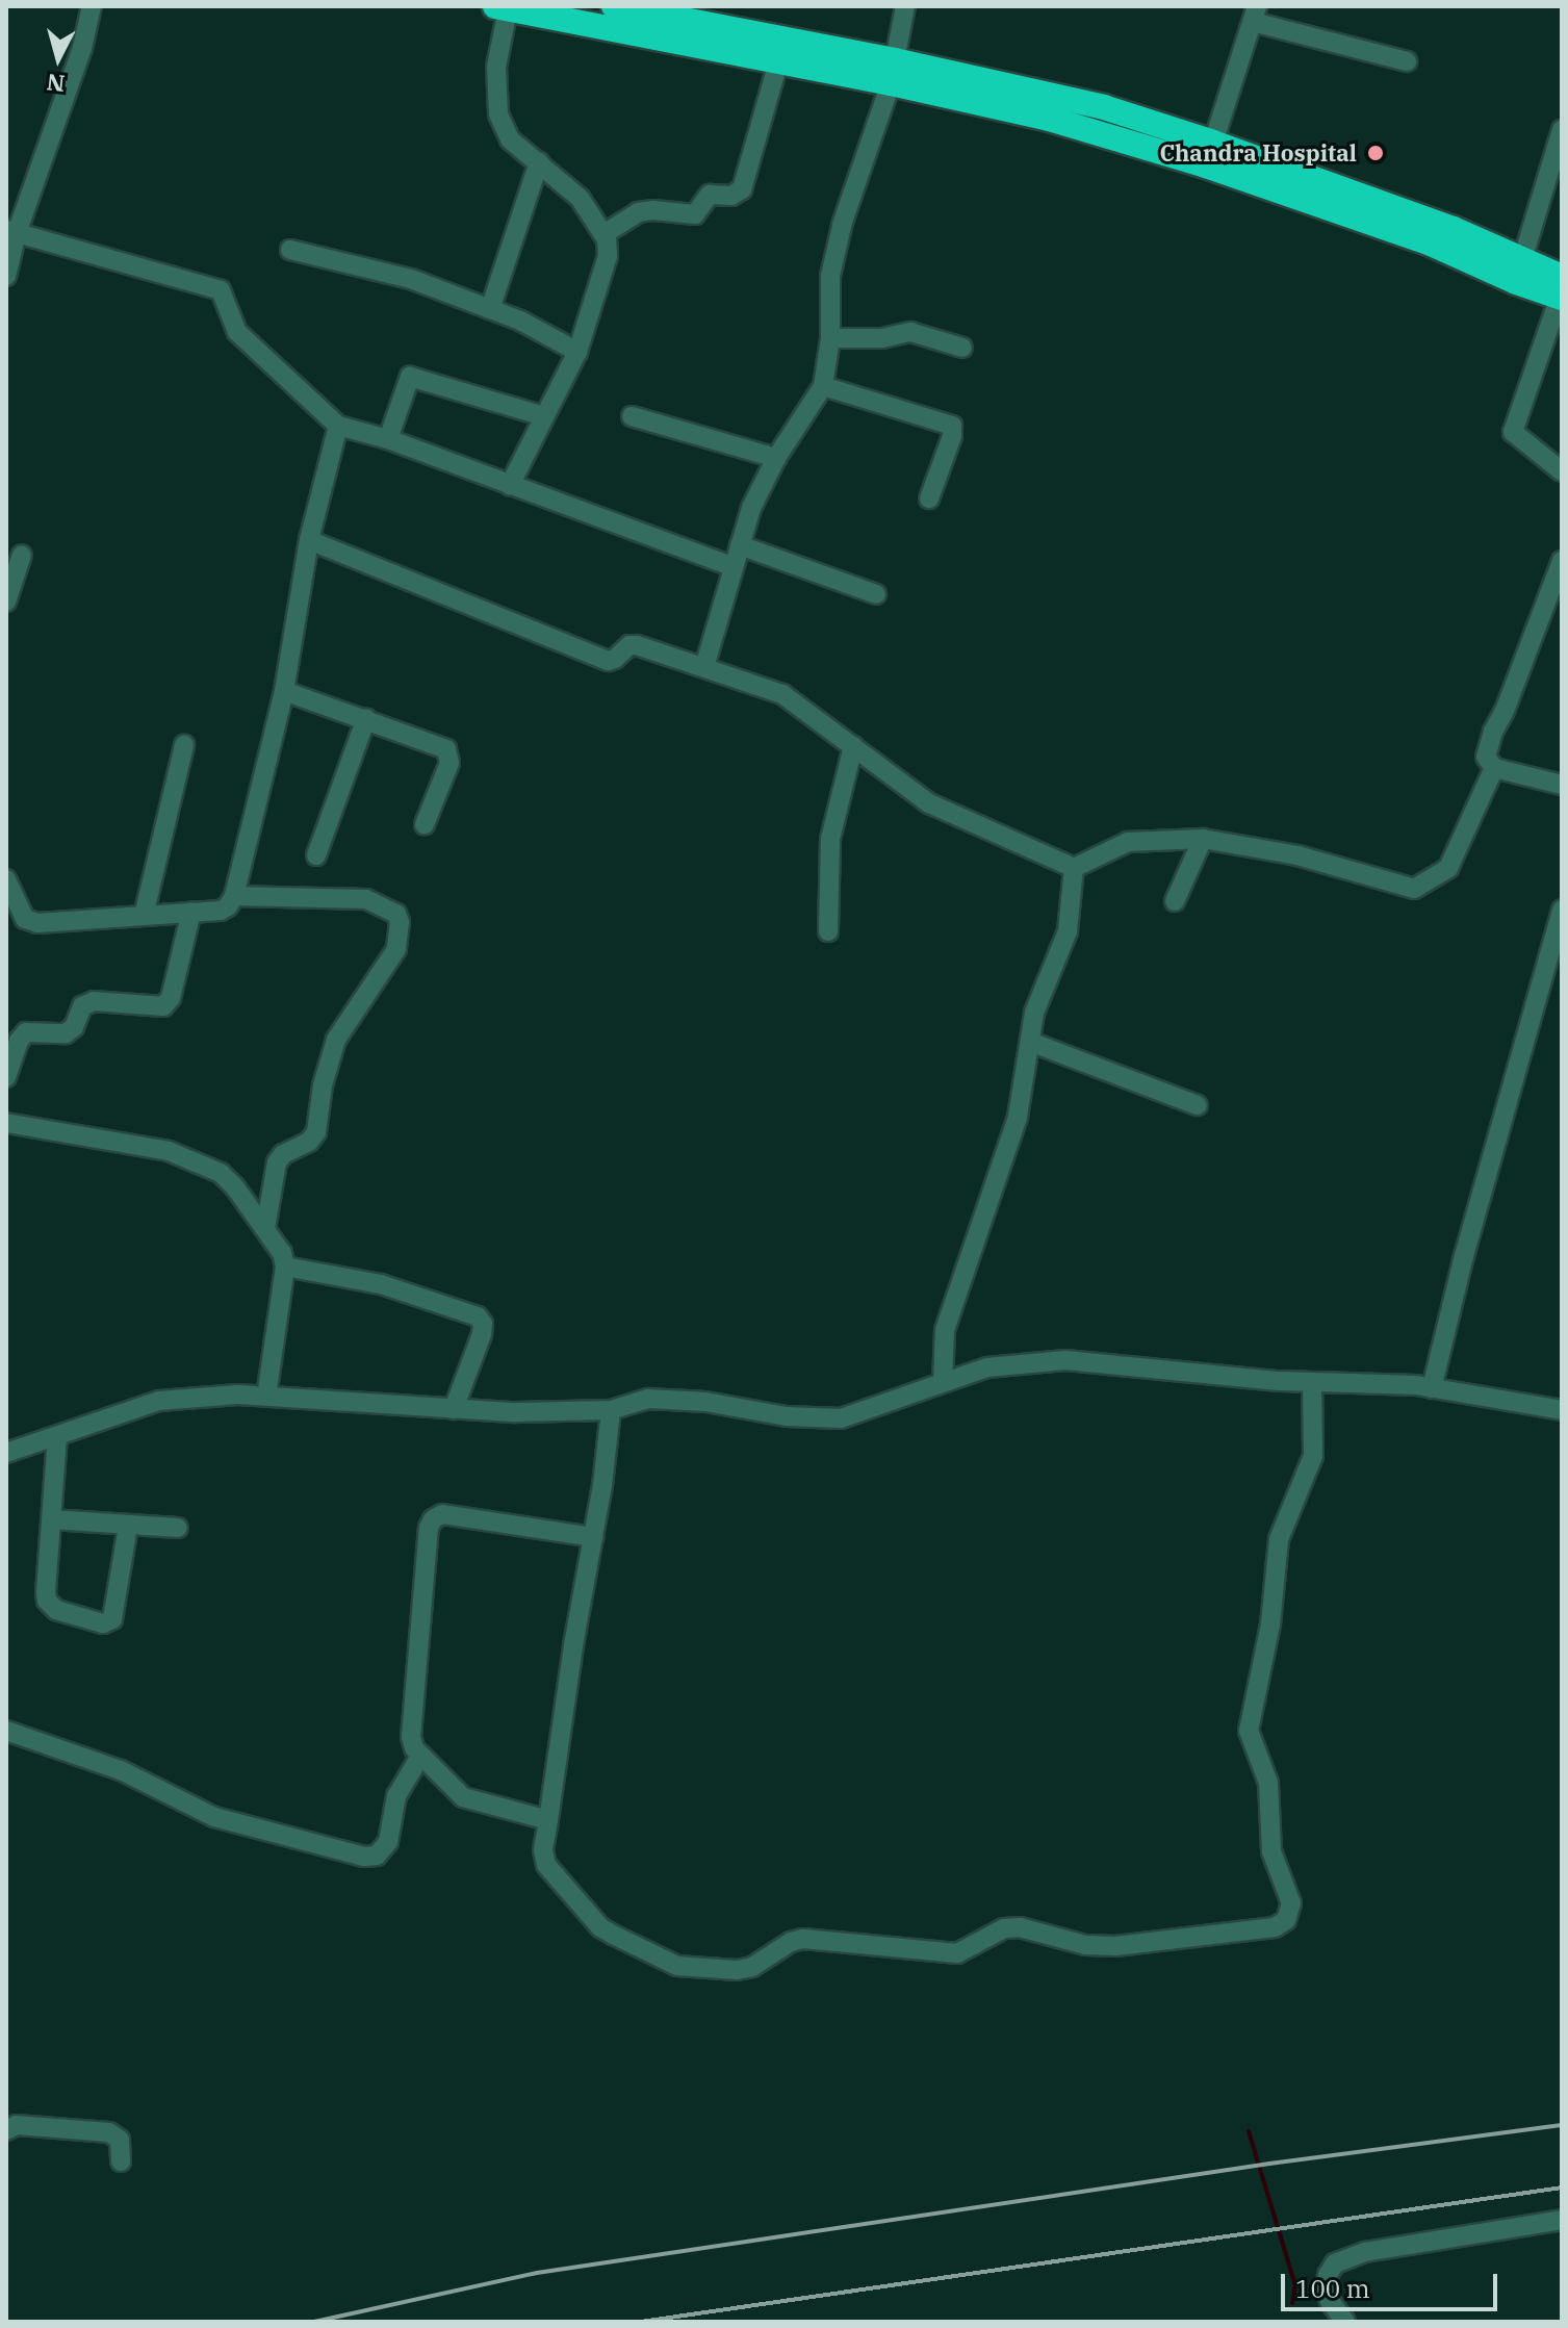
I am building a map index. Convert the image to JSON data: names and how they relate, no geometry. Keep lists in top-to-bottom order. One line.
{"places":["Chandra Hospital"],"scale_bar":"100 m","north":"bottom"}
